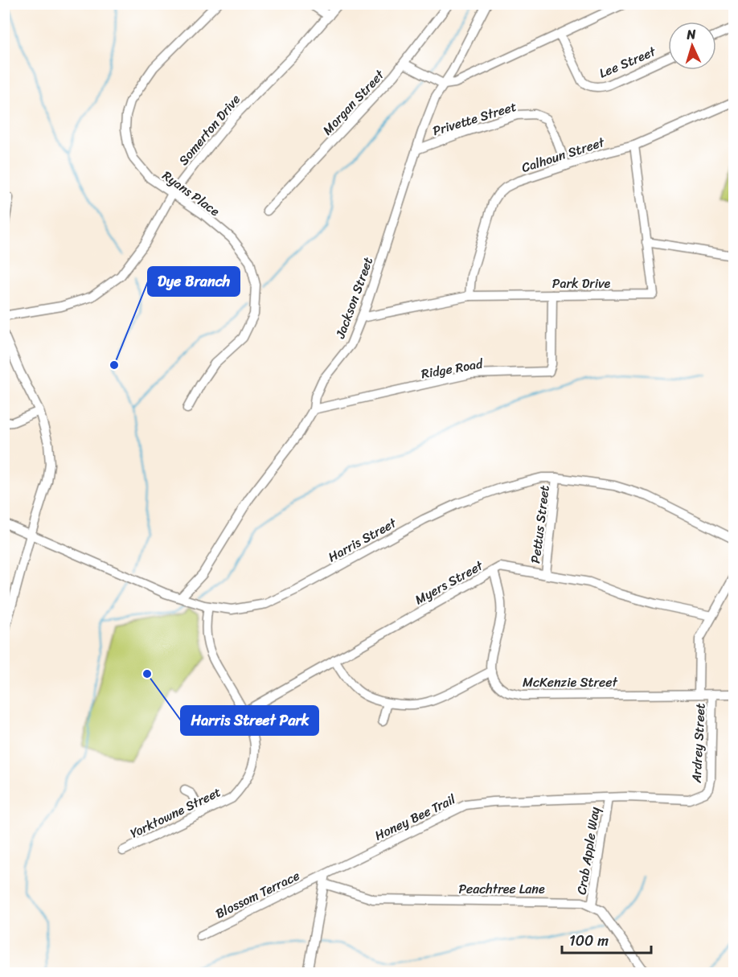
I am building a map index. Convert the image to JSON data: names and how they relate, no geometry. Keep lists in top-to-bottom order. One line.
{"streets":{"street":["Lee Street","Morgan Street","Privette Street","Somerton Drive","Calhoun Street","Ryans Place","Park Drive","Jackson Street","Ridge Road","Pettus Street","Harris Street","Myers Street","McKenzie Street","Ardrey Street","Yorktowne Street","Honey Bee Trail","Crab Apple Way","Peachtree Lane","Blossom Terrace"]},"crossings":[["Privette Street","Calhoun Street"],["Privette Street","Jackson Street"],["Somerton Drive","Ryans Place"],["Calhoun Street","Park Drive"],["Park Drive","Jackson Street"],["Park Drive","Ridge Road"],["Jackson Street","Ridge Road"],["Jackson Street","Harris Street"],["Pettus Street","Harris Street"],["Pettus Street","Myers Street"],["Harris Street","Yorktowne Street"],["Myers Street","Ardrey Street"],["Myers Street","Yorktowne Street"],["McKenzie Street","Ardrey Street"],["Ardrey Street","Honey Bee Trail"],["Honey Bee Trail","Crab Apple Way"],["Honey Bee Trail","Blossom Terrace"],["Crab Apple Way","Peachtree Lane"]],"places":["Dye Branch","Harris Street Park"],"scale_bar":"100 m","north":"top"}
